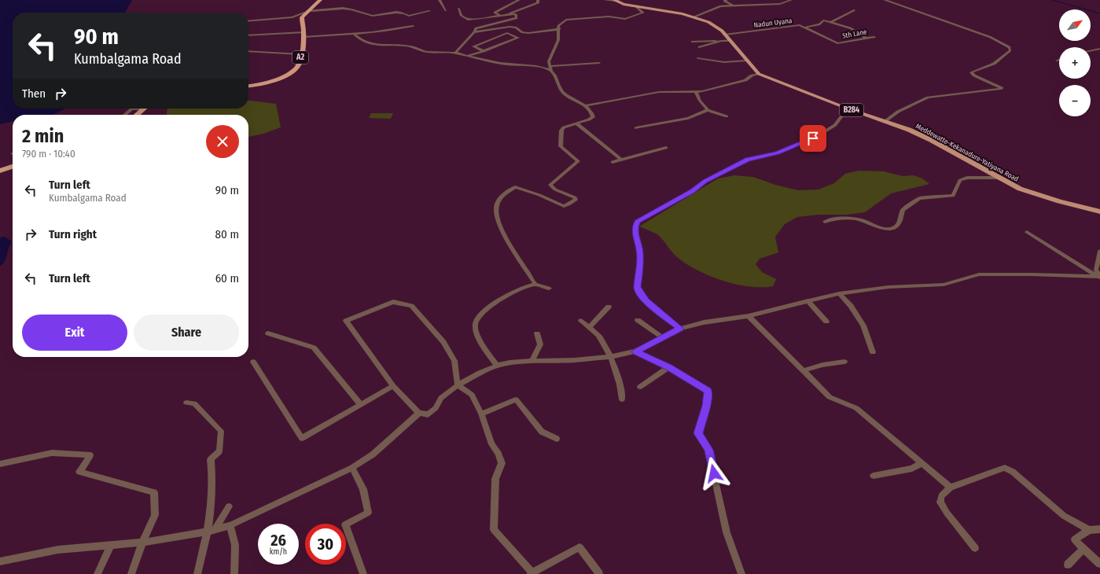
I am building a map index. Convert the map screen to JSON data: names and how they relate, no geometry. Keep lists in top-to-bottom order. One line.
{"streets":{"highway":["A2"],"main road":["B284","Meddewatte-Kekanadure-Yatiyana Road"],"street":["Nadun Uyana","5th Lane"]},"crossings":[["Nadun Uyana","5th Lane"],["Nadun Uyana","Meddewatte-Kekanadure-Yatiyana Road"]],"north":"top right","page":{"map_buttons":["+","−"],"turn":["90 m","Kumbalgama Road"],"then":"Then","heading":["2 min","790 m · 10:40"],"list":[{"name":"Turn left","note":"Kumbalgama Road","value":"90 m"},{"name":"Turn right","value":"80 m"},{"name":"Turn left","value":"60 m"}],"buttons":["Exit","Share"],"speed":"26 km/h","limit":"30"}}
